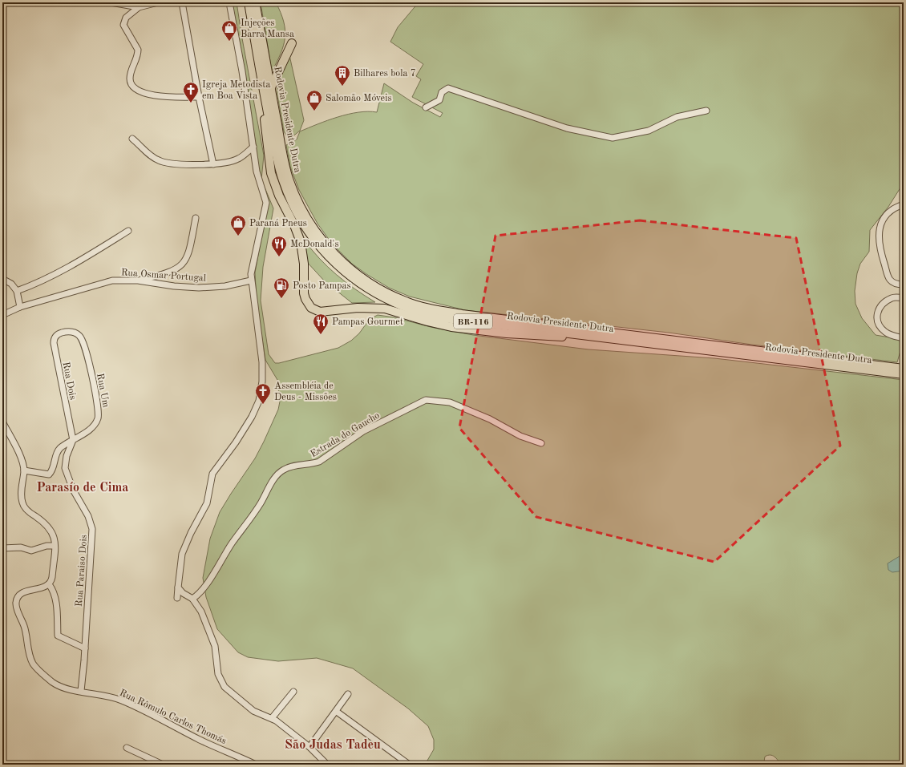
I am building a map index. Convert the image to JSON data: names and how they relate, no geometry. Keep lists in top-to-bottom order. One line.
{"streets":{"highway":["Rodovia Presidente Dutra","BR-116"],"street":["Rua Osmar Portugal","Rua Dois","Rua Um","Estrada do Gaucho","Rua Paraiso Dois","Rua Rômulo Carlos Thomás"]},"crossings":[["Rua Dois","Rua Um"],["Rua Dois","Rua Paraiso Dois"],["Rua Um","Rua Paraiso Dois"],["Rua Paraiso Dois","Rua Rômulo Carlos Thomás"]],"districts":["Parasío de Cima","São Judas Tadeu"],"places":{"shop":["Injeções Barra Mansa","Salomão Móveis","Paraná Pneus"],"building":["Bilhares bola 7"],"church":["Igreja Metodista em Boa Vista","Assembléia de Deus - Missões"],"restaurant":["McDonald's","Pampas Gourmet"],"fuel station":["Posto Pampas"]}}
